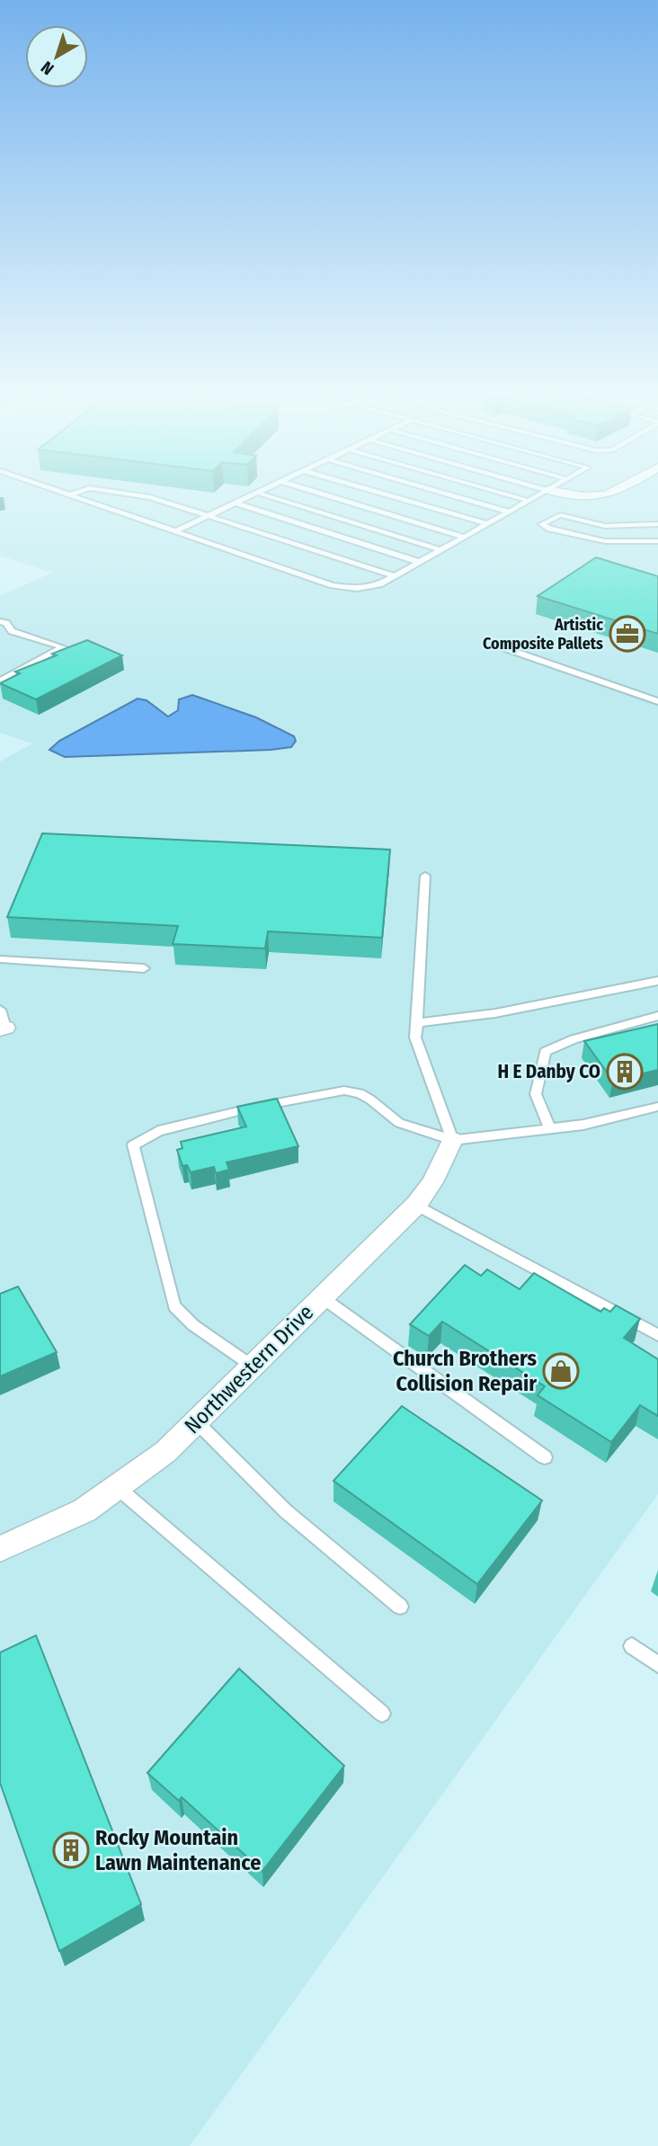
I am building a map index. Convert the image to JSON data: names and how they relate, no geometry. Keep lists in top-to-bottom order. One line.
{"streets":{"street":["Northwestern Drive"]},"places":{"office":["Artistic Composite Pallets"],"building":["H E Danby CO","Rocky Mountain Lawn Maintenance"],"shop":["Church Brothers Collision Repair"]},"north":"bottom left"}
